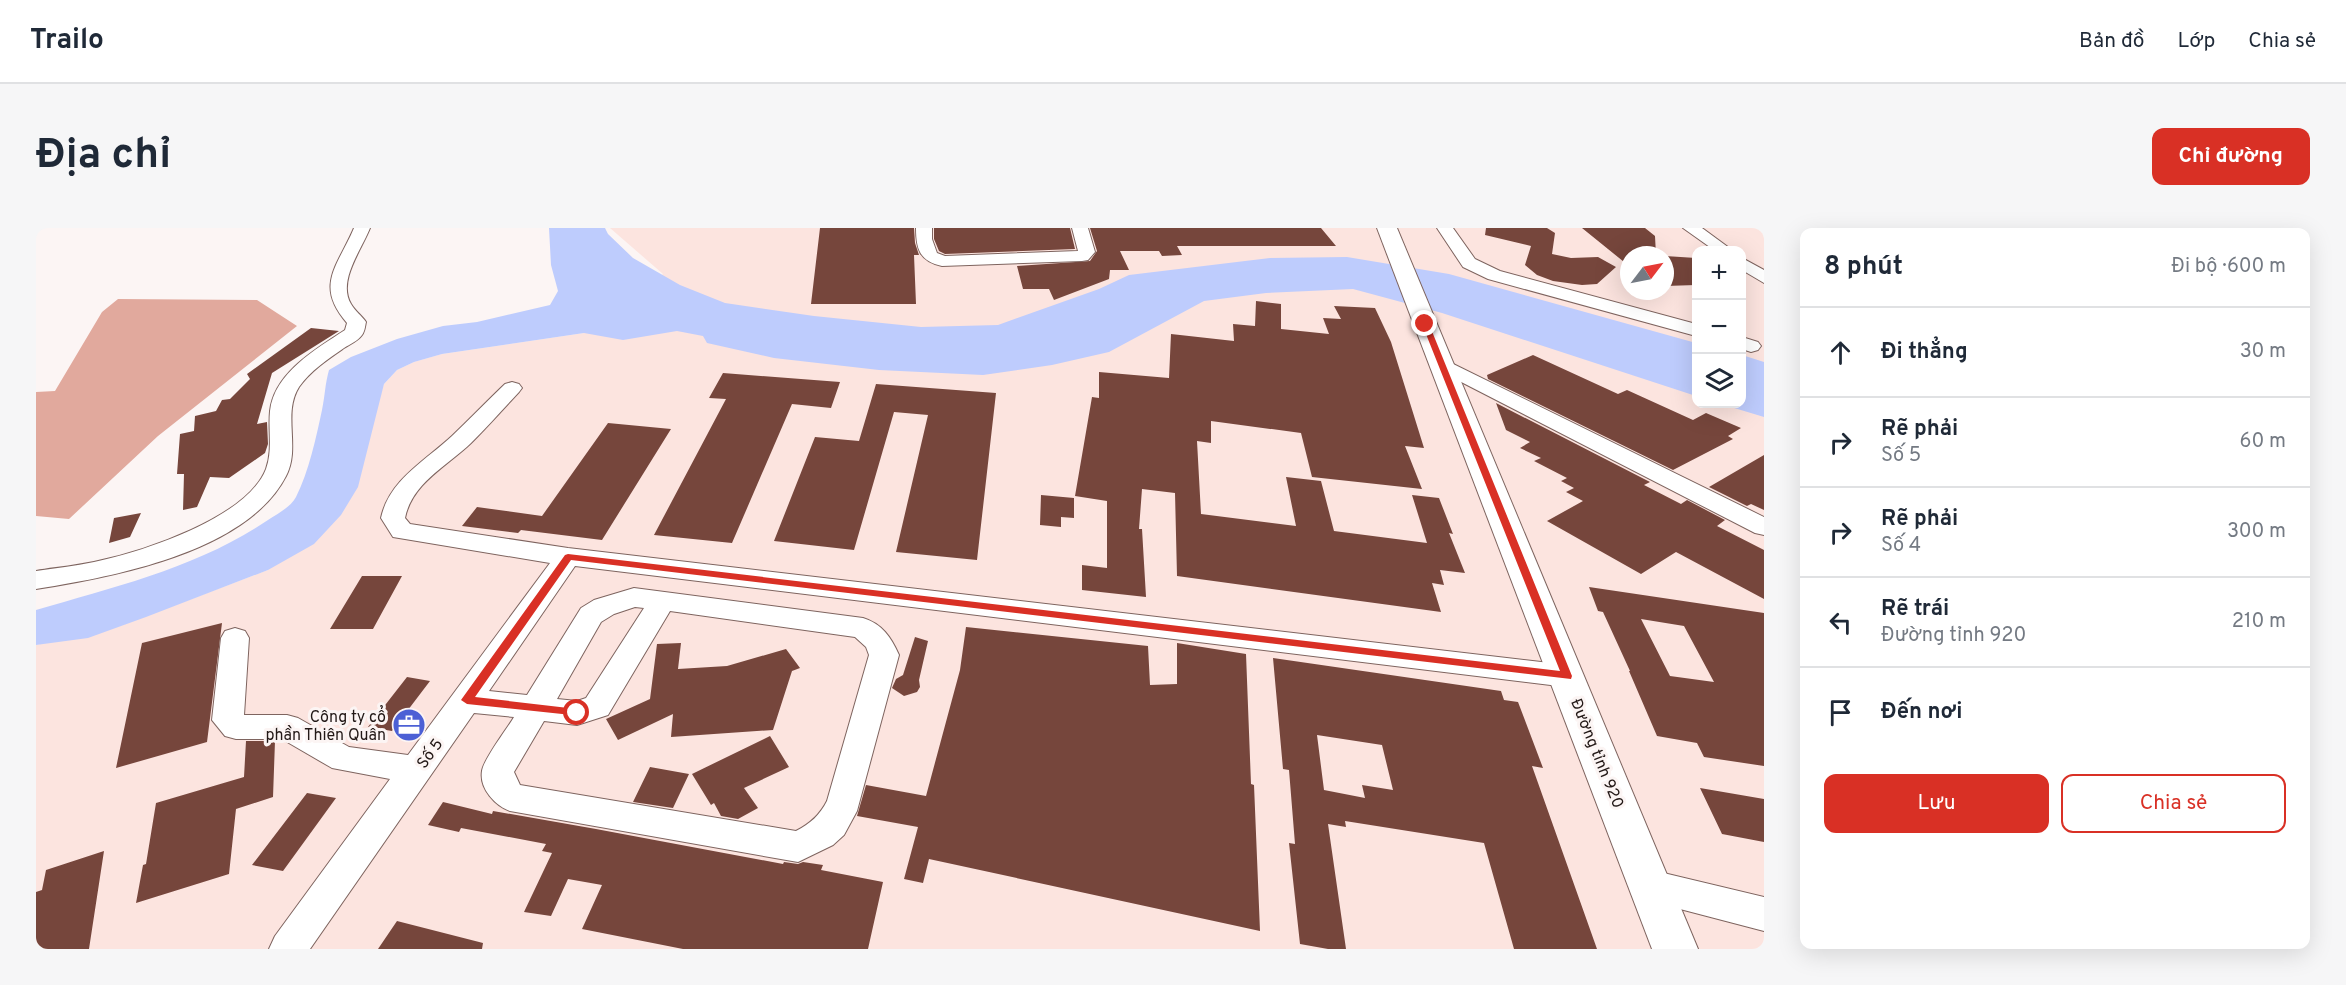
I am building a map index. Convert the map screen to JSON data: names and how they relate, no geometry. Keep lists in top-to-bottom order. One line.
{"streets":{"main road":["Đường tỉnh 920"],"street":["Số 5"]},"places":{"office":["Công ty cổ phần Thiên Quân"]},"north":"top right","page":{"header":"Trailo","nav":["Bản đồ","Lớp","Chia sẻ"],"buttons":["Chỉ đường",["Lưu","Chia sẻ"]],"title":"Địa chỉ","heading":["8 phút","Đi bộ · 600 m"],"map_buttons":["+","−"],"list":[["Đi thẳng","30 m"],["Rẽ phải","Số 5","60 m"],["Rẽ phải","Số 4","300 m"],["Rẽ trái","Đường tỉnh 920","210 m"],"Đến nơi"]}}
